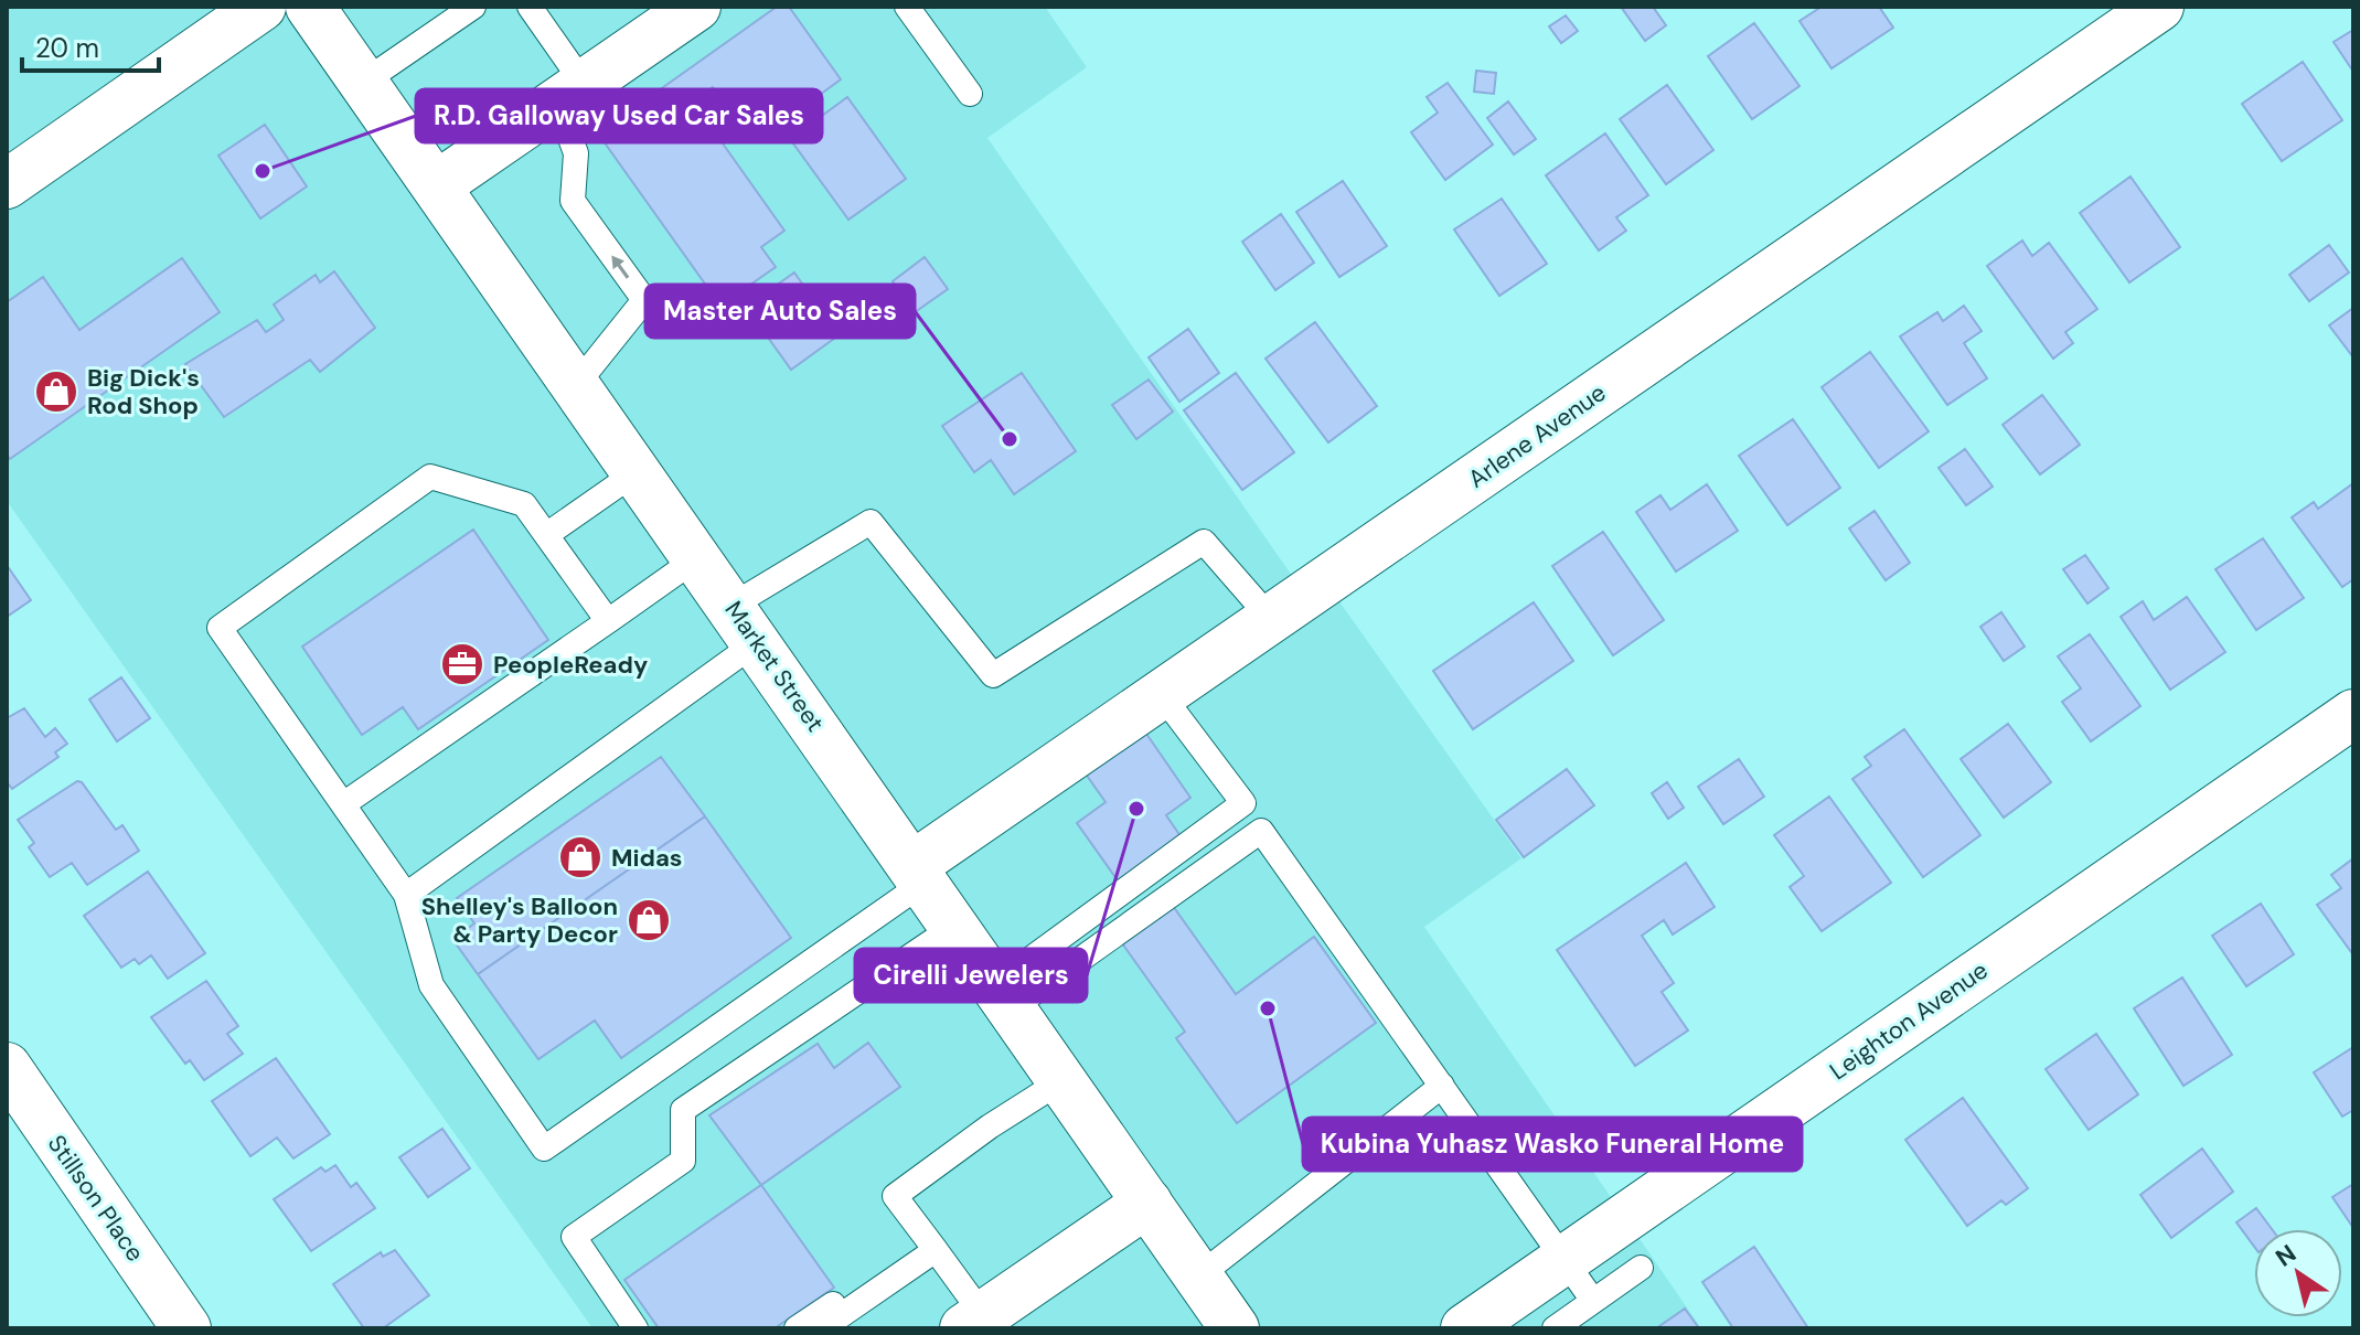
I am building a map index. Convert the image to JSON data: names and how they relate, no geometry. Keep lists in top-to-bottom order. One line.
{"streets":{"street":["Arlene Avenue","Market Street","Leighton Avenue","Stillson Place"]},"crossings":[["Arlene Avenue","Market Street"]],"places":{"other":["R.D. Galloway Used Car Sales","Master Auto Sales","Cirelli Jewelers","Kubina Yuhasz Wasko Funeral Home"],"shop":["Big Dick's Rod Shop","Midas","Shelley's Balloon & Party Decor"],"office":["PeopleReady"]},"scale_bar":"20 m","north":"top left"}
